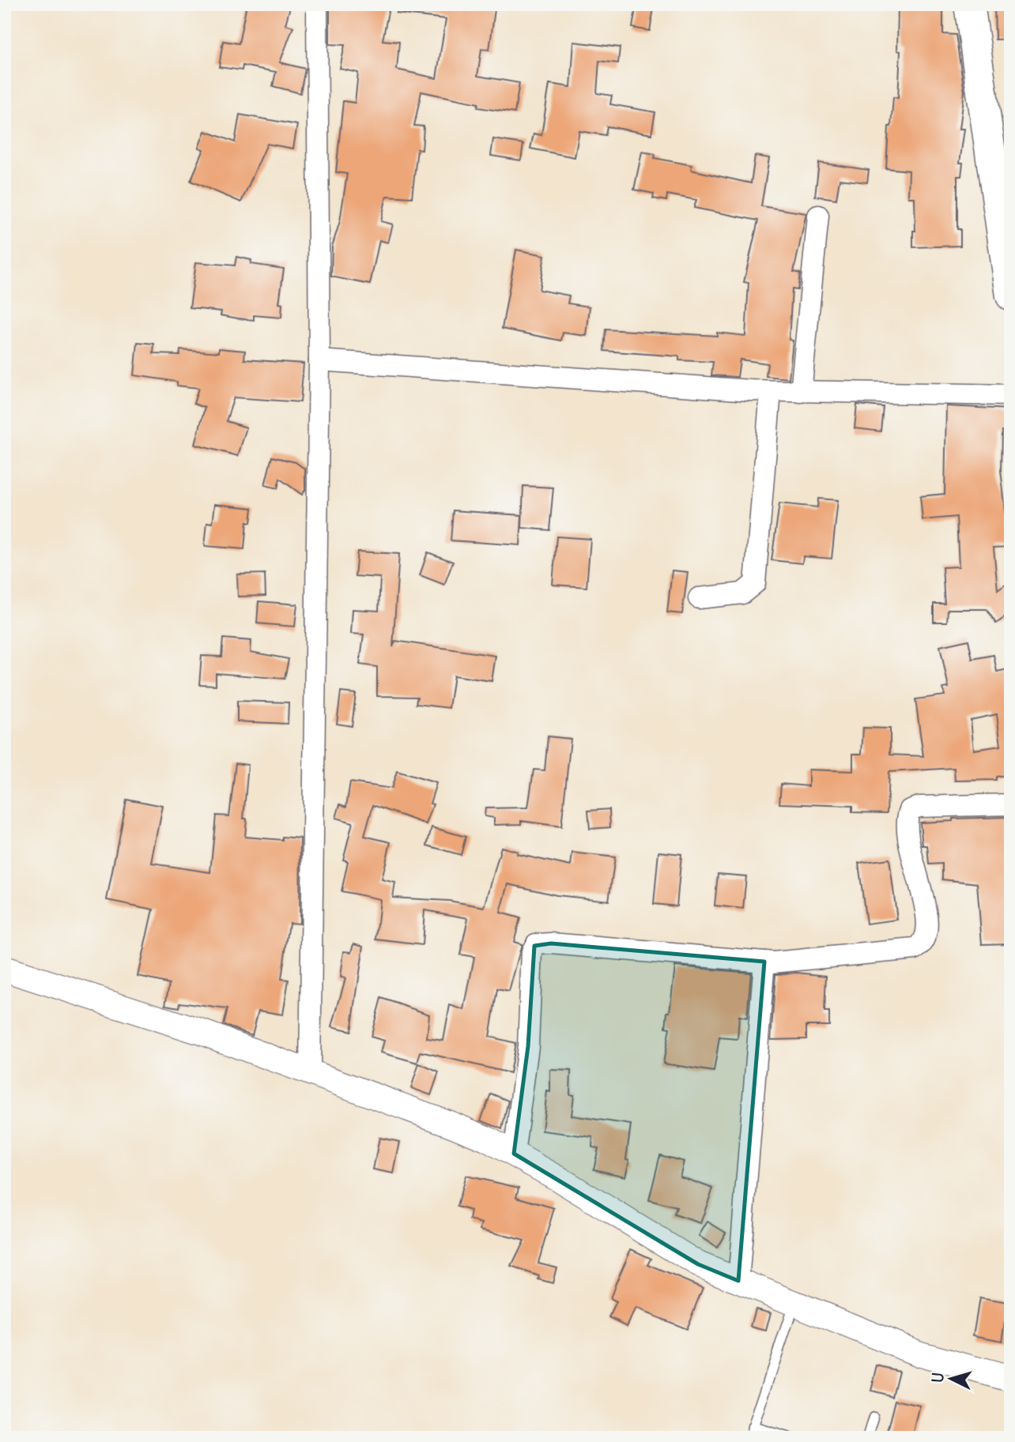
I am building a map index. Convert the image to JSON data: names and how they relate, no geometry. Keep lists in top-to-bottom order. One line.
{"north":"left"}
